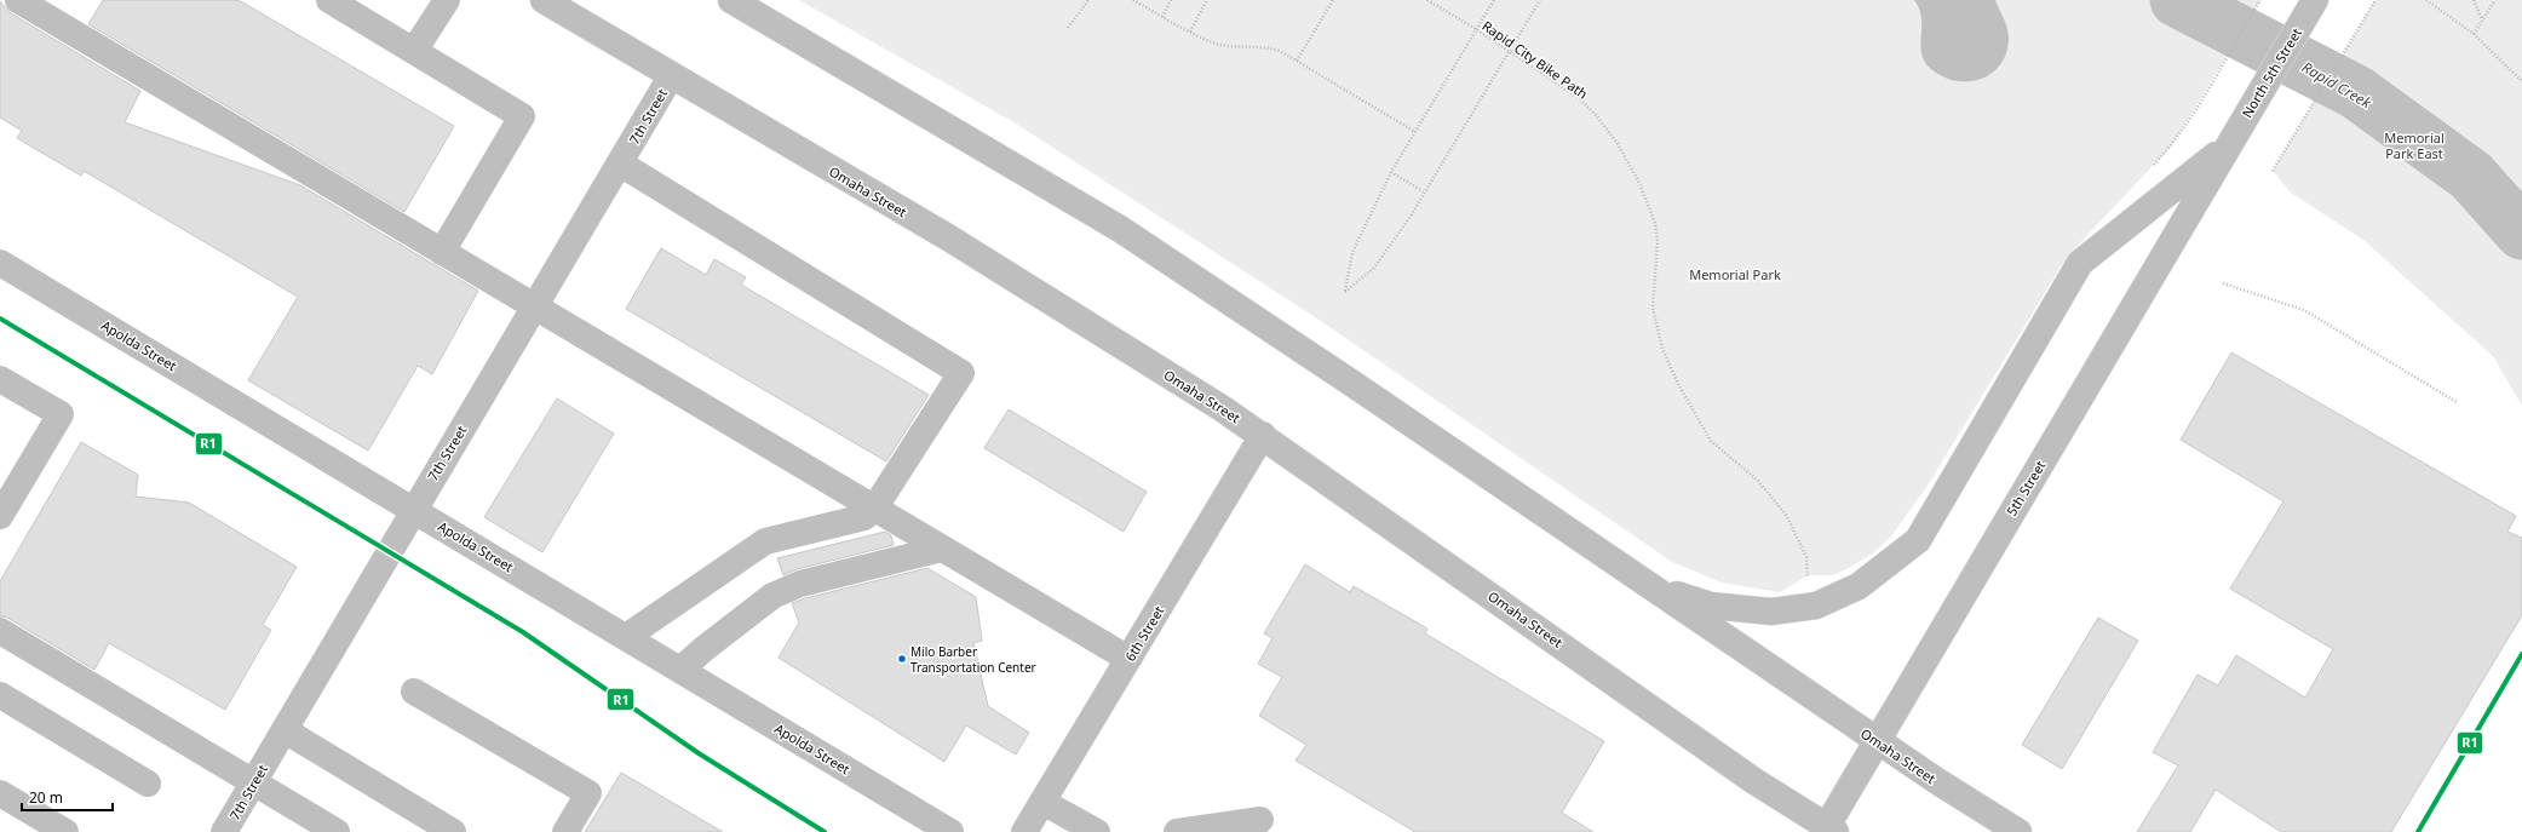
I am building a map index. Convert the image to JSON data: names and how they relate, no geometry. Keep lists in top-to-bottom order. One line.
{"streets":{"main road":["North 5th Street","7th Street","Omaha Street","Apolda Street","5th Street","6th Street"],"path":["Rapid City Bike Path"]},"crossings":[["North 5th Street","5th Street"],["7th Street","Omaha Street"],["7th Street","Apolda Street"],["Omaha Street","5th Street"],["Omaha Street","6th Street"]],"water":["Rapid Creek"],"parks":["Memorial Park East","Memorial Park"],"places":["Milo Barber Transportation Center"],"lines":["transit line R1"],"scale_bar":"20 m"}
